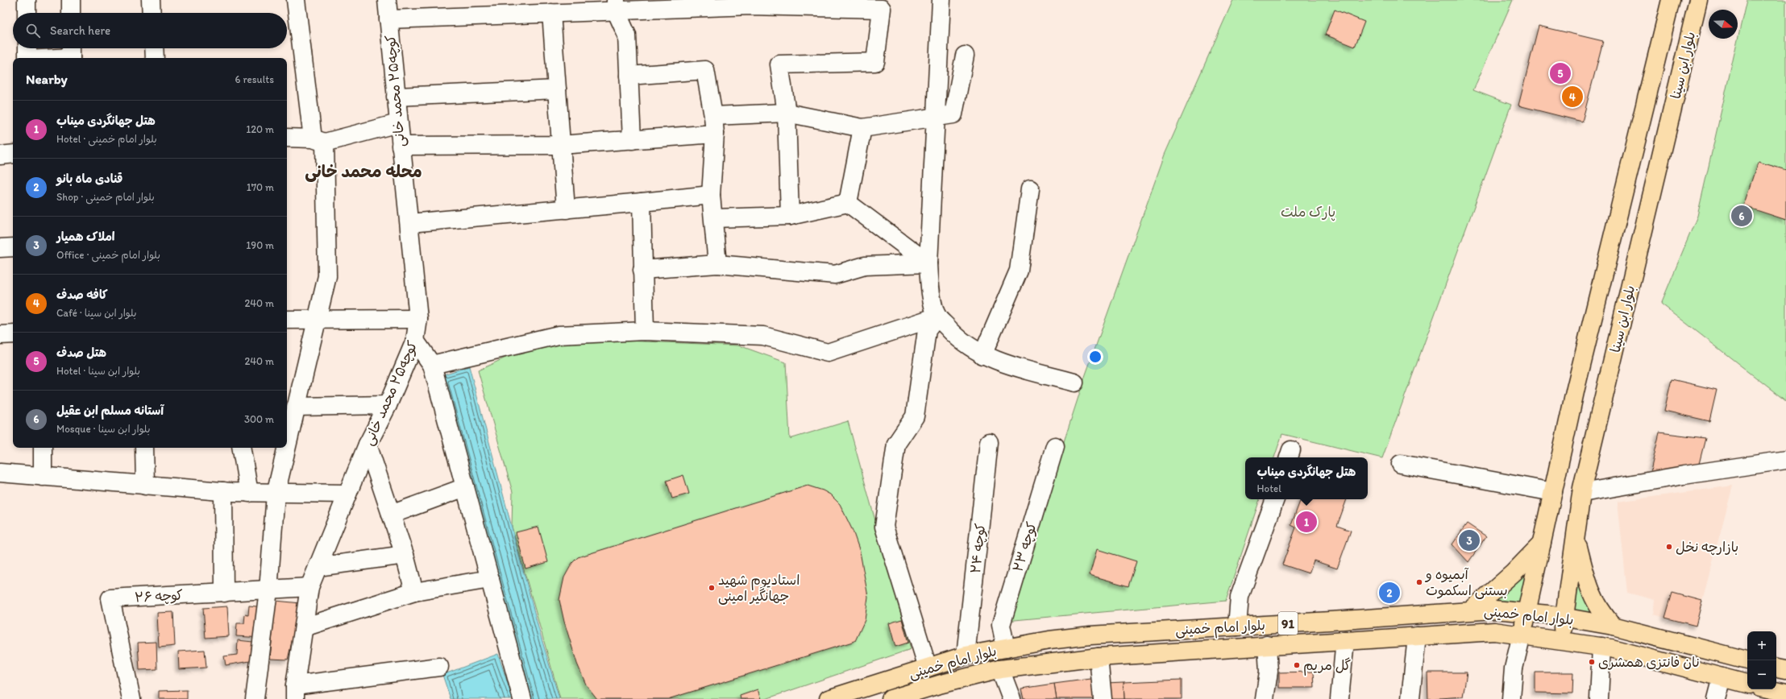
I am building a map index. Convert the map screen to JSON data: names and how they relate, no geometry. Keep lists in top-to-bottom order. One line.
{"streets":{"main road":["بلوار ابن سینا","بلوار امام خمینی","91"],"street":["کوچه۲۵ محمد خانی","کوچه ۲۳","کوچه ۲۴","کوچه ۲۶"]},"crossings":[["بلوار ابن سینا","بلوار امام خمینی"],["کوچه۲۵ محمد خانی","کوچه ۲۶"],["کوچه ۲۳","بلوار امام خمینی"],["کوچه ۲۴","بلوار امام خمینی"]],"districts":["محله محمد خانی"],"parks":["پارک ملت"],"places":["بازارچه نخل","آبمیوه و بستنی اسکموت","استادیوم شهید جهانگیر امینی","نان فانتزی همشری","گل مریم"],"north":"right","page":{"search":"Search here","heading":["Nearby","6 results"],"pins":["5","4","6","1","3","2"],"list":[{"mark":"1","name":"هتل جهانگردی میناب","note":"Hotel · بلوار امام خمینی","value":"120 m"},{"mark":"2","name":"قنادی ماه بانو","note":"Shop · بلوار امام خمینی","value":"170 m"},{"mark":"3","name":"املاک همیار","note":"Office · بلوار امام خمینی","value":"190 m"},{"mark":"4","name":"کافه صدف","note":"Café · بلوار ابن سینا","value":"240 m"},{"mark":"5","name":"هتل صدف","note":"Hotel · بلوار ابن سینا","value":"240 m"},{"mark":"6","name":"آستانه مسلم ابن عقیل","note":"Mosque · بلوار ابن سینا","value":"300 m"}],"popup":["هتل جهانگردی میناب","Hotel"],"map_buttons":["+","−"]}}
